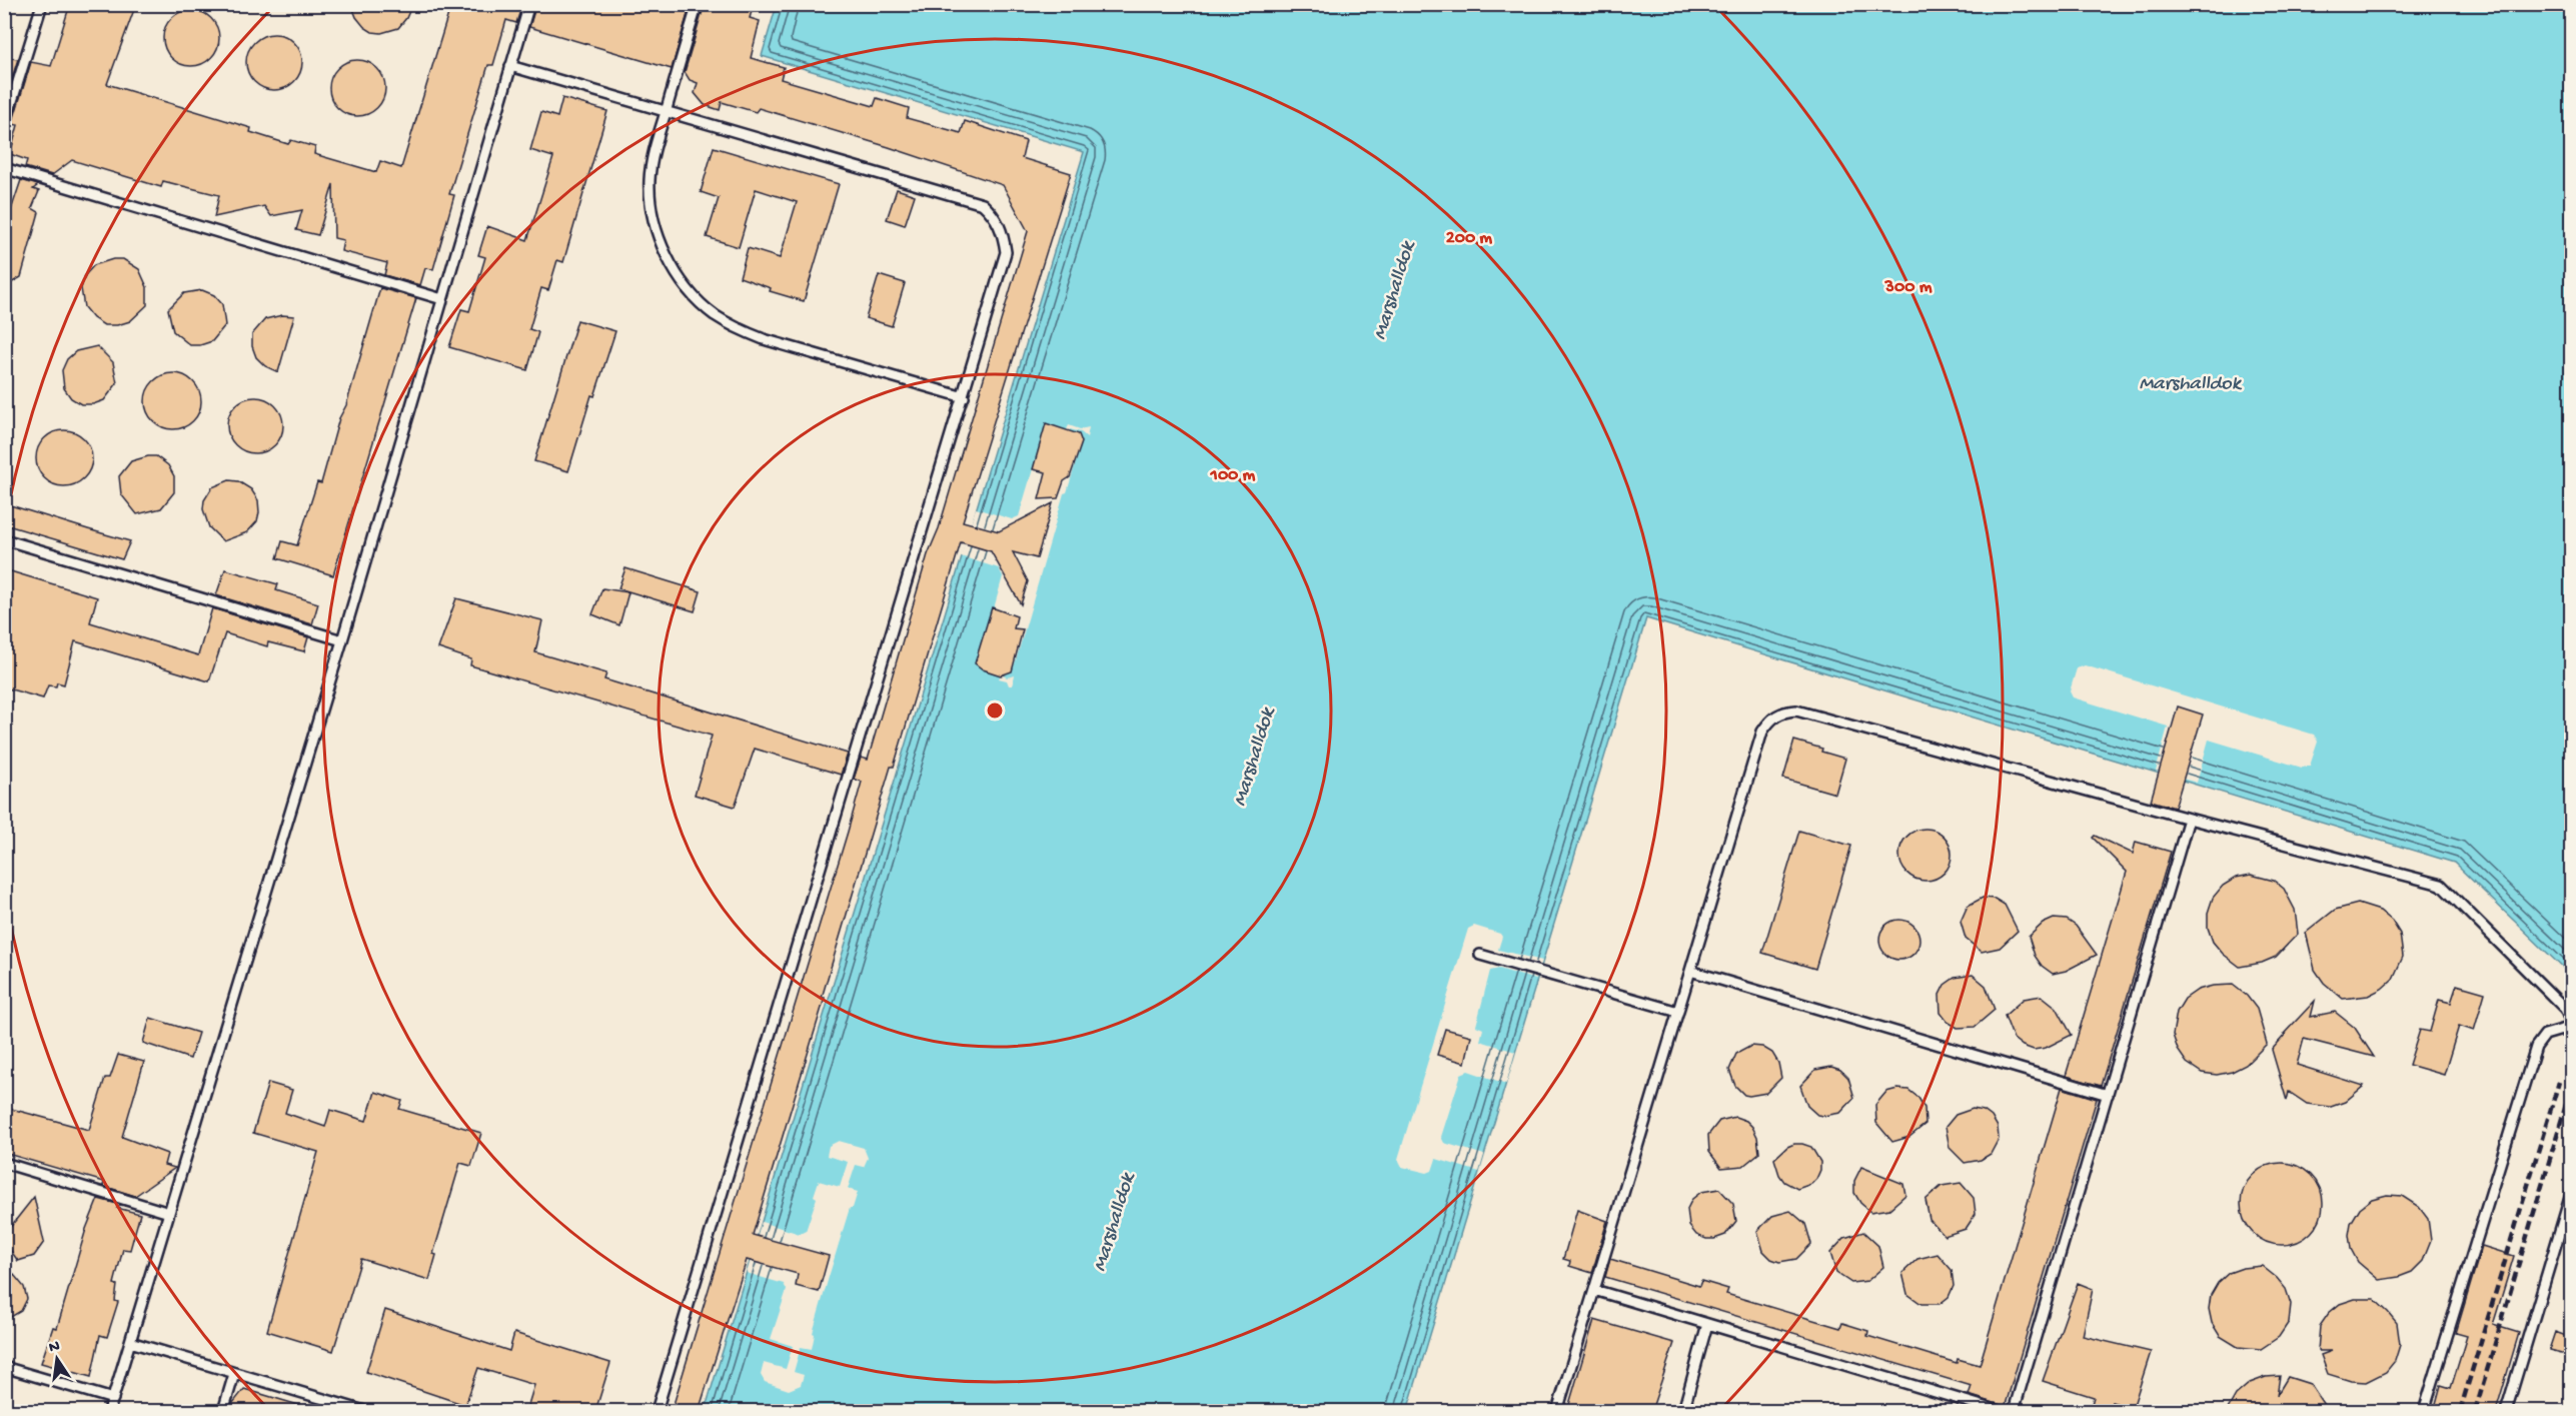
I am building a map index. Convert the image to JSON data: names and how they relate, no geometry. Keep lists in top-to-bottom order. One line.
{"water":["Marshalldok"],"north":"top","rings":["200 m","300 m","100 m"]}
